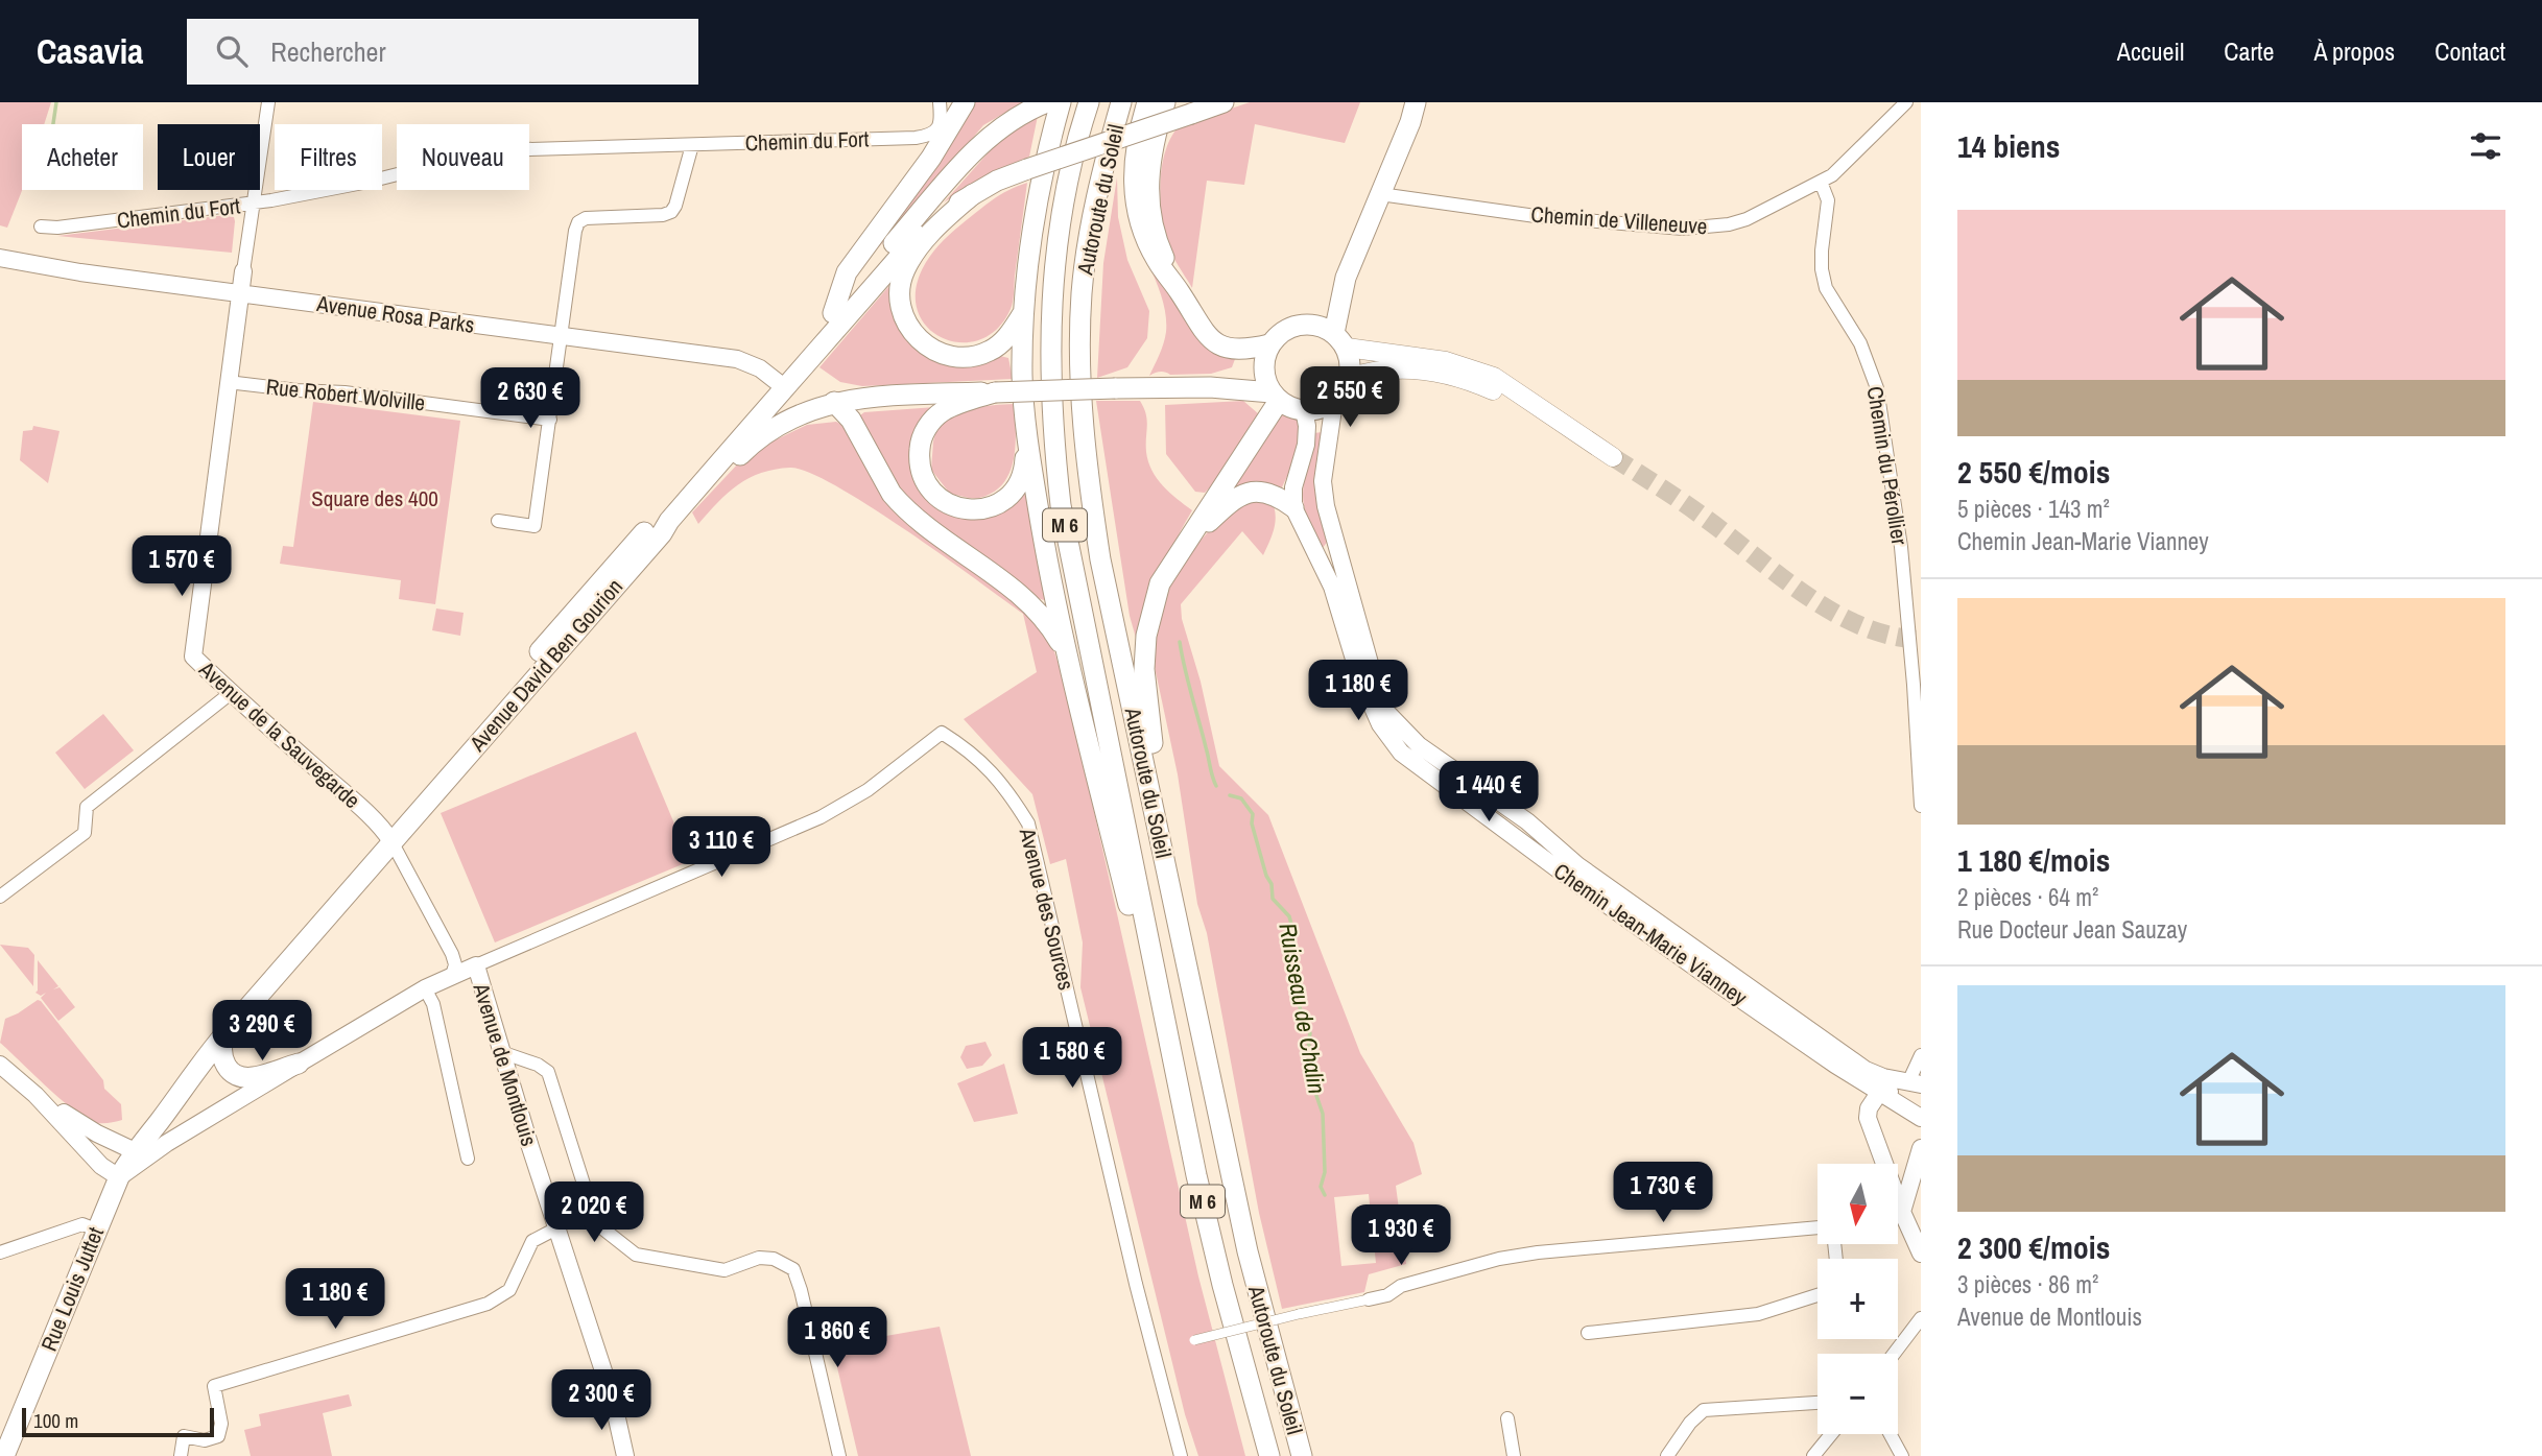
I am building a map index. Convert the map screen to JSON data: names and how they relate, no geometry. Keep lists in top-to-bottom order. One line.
{"streets":{"main road":["Autoroute du Soleil","M 6","Avenue David Ben Gourion","Rue Louis Juttet"],"street":["Chemin du Fort","Chemin de Villeneuve","Avenue Rosa Parks","Rue Robert Wolville","Chemin du Pérollier","Avenue de la Sauvegarde","Avenue des Sources","Chemin Jean-Marie Vianney","Avenue de Montlouis"]},"crossings":[["Chemin de Villeneuve","Chemin du Pérollier"],["Avenue Rosa Parks","Avenue David Ben Gourion"],["Avenue Rosa Parks","Avenue de la Sauvegarde"],["Rue Robert Wolville","Avenue de la Sauvegarde"],["Avenue David Ben Gourion","Avenue de la Sauvegarde"],["Avenue David Ben Gourion","Rue Louis Juttet"],["Avenue des Sources","Avenue de Montlouis"]],"water":["Ruisseau de Chalin"],"parks":["Square des 400"],"scale_bar":"100 m","north":"bottom","page":{"header":"Casavia","search":"Rechercher","nav":["Accueil","Carte","À propos","Contact"],"heading":"14 biens","chip":["Acheter","Louer","Filtres","Nouveau"],"list":[{"name":"2 550 €/mois","note":"5 pièces · 143 m² · Chemin Jean-Marie Vianney"},{"name":"1 180 €/mois","note":"2 pièces · 64 m² · Rue Docteur Jean Sauzay"},{"name":"2 300 €/mois","note":"3 pièces · 86 m² · Avenue de Montlouis"}],"price":["2 550 €","2 630 €","1 570 €","1 180 €","1 440 €","3 110 €","3 290 €","1 580 €","1 730 €","2 020 €","1 930 €","1 180 €","1 860 €","2 300 €"],"map_buttons":["+","−"],"scale":"100 m"}}
